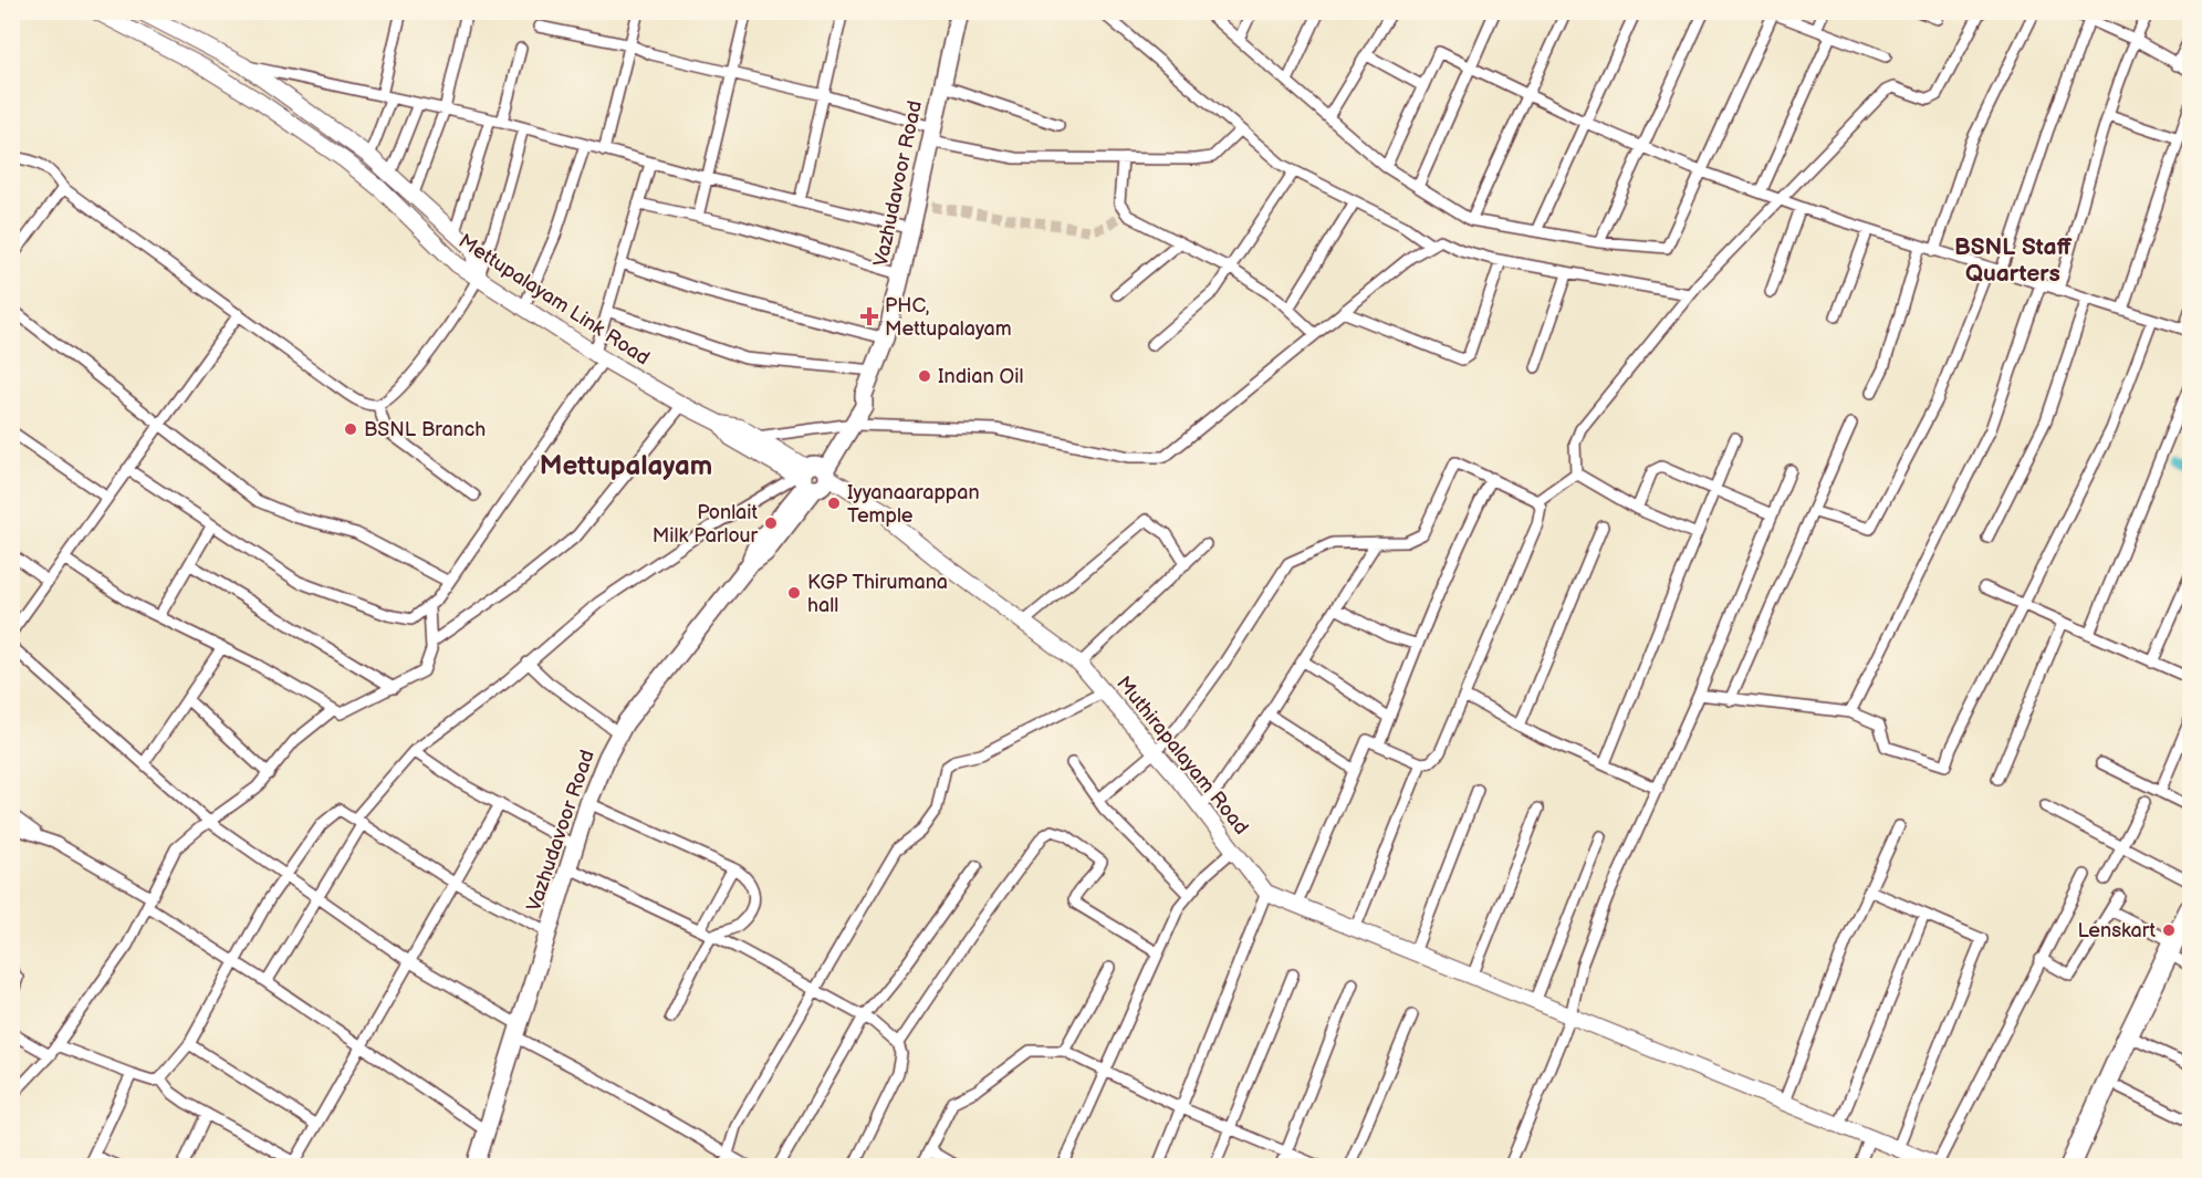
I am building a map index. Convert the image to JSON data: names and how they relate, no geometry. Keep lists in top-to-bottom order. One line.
{"streets":{"main road":["Vazhudavoor Road"],"street":["Mettupalayam Link Road","Muthirapalayam Road"]},"crossings":[["Vazhudavoor Road","Mettupalayam Link Road"],["Vazhudavoor Road","Muthirapalayam Road"],["Mettupalayam Link Road","Muthirapalayam Road"]],"districts":["BSNL Staff Quarters","Mettupalayam"],"places":{"health":["PHC, Mettupalayam"],"other":["Indian Oil","BSNL Branch","Iyyanaarappan Temple","Ponlait Milk Parlour","KGP Thirumana hall","Lenskart"]}}
